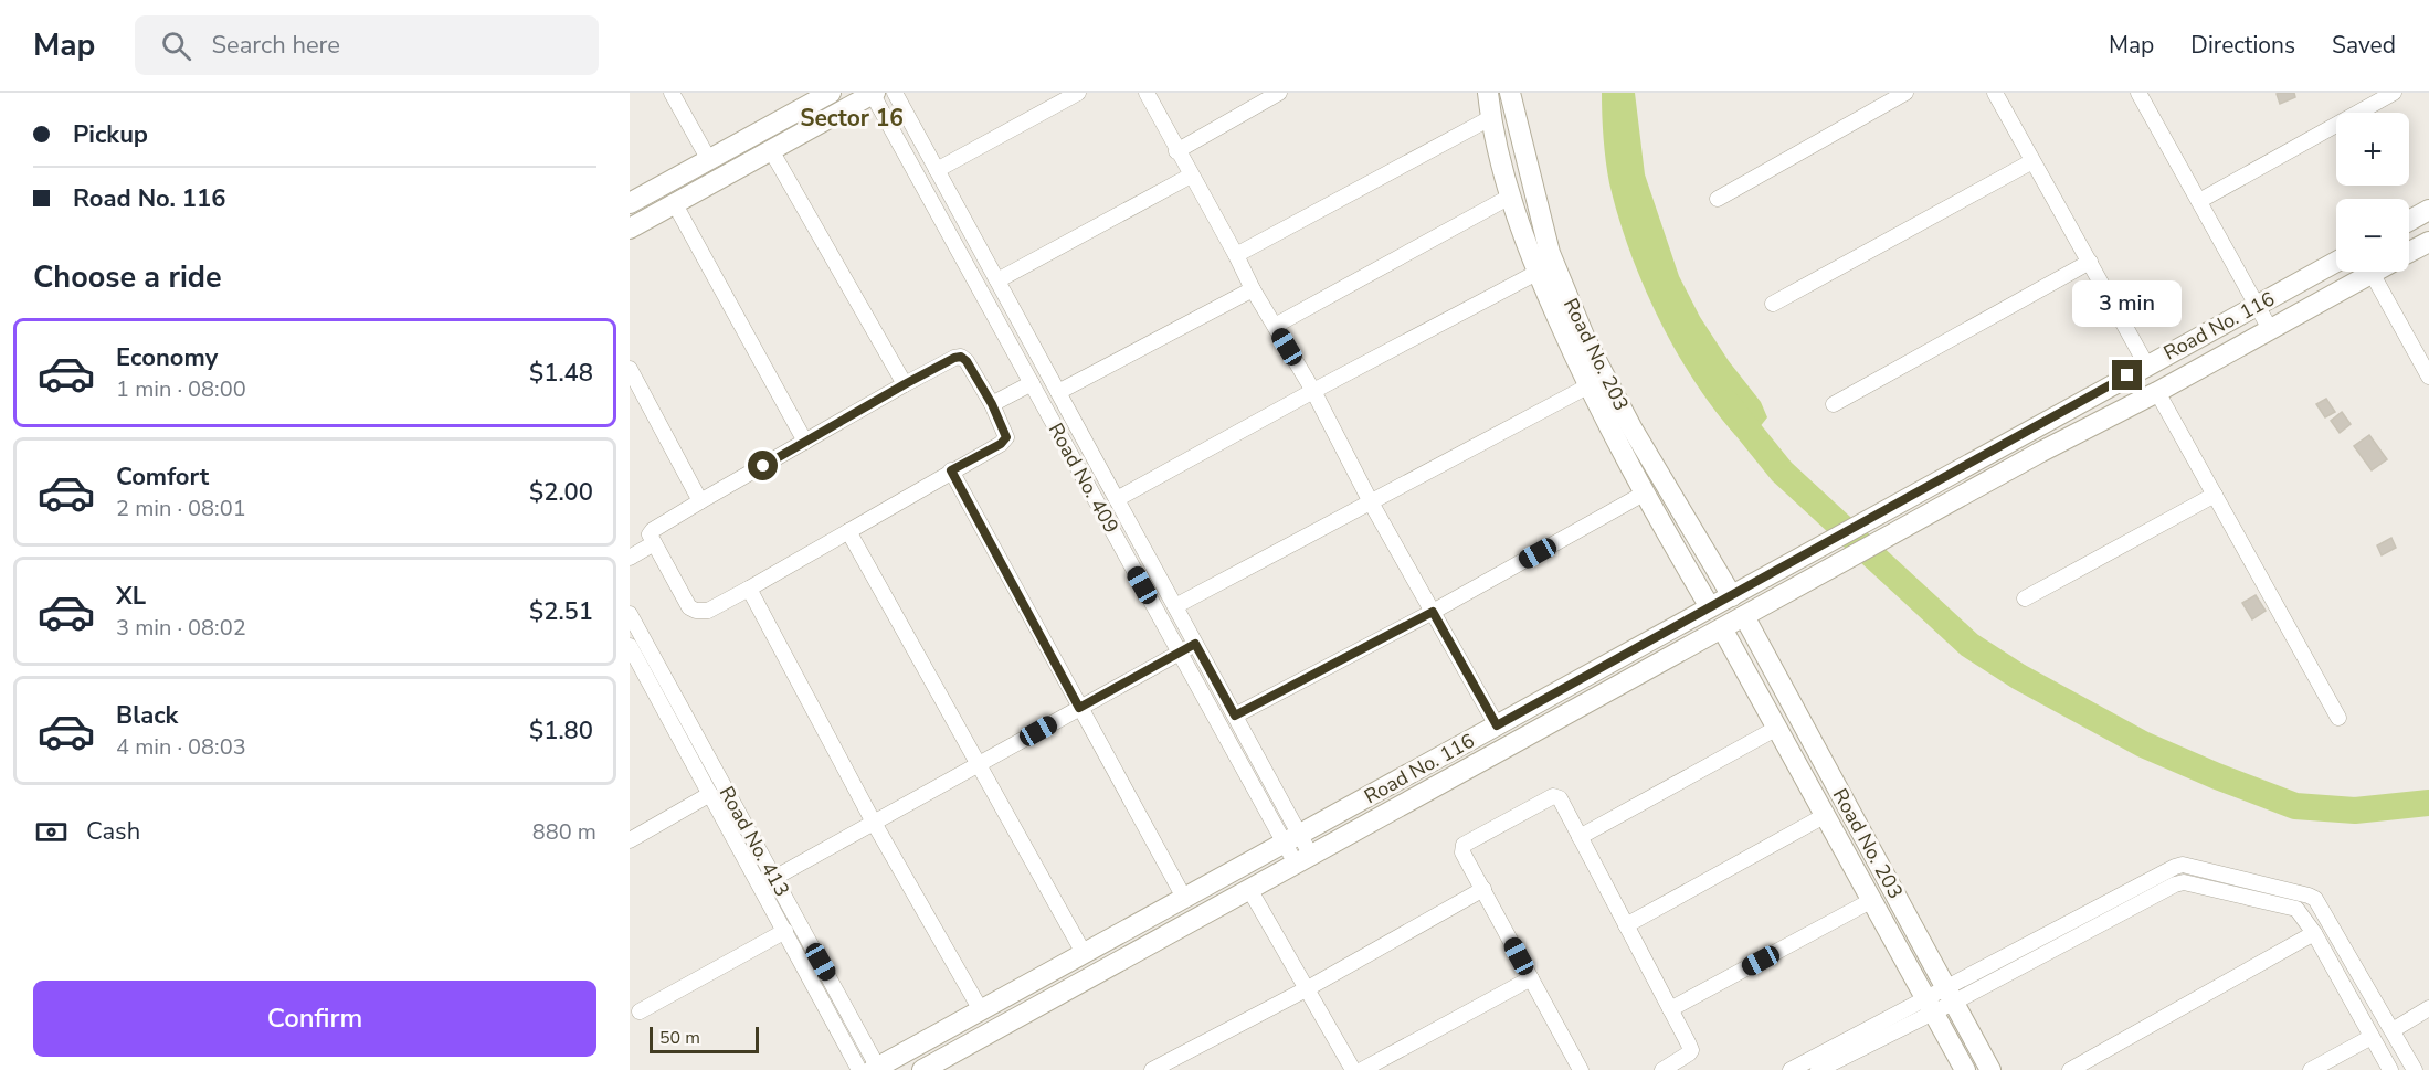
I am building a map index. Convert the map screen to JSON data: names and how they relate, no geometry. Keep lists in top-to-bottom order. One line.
{"streets":{"street":["Road No. 116","Road No. 203","Road No. 409","Road No. 413"]},"crossings":[["Road No. 116","Road No. 203"],["Road No. 116","Road No. 409"],["Road No. 116","Road No. 413"]],"districts":["Sector 16"],"scale_bar":"50 m","page":{"header":"Map","search":"Search here","nav":["Map","Directions","Saved"],"banner":["Pickup","Road No. 116"],"map_buttons":["+","−"],"heading":"Choose a ride","bubble":"3 min","list":[{"name":"Economy","note":"1 min · 08:00","value":"$1.48"},{"name":"Comfort","note":"2 min · 08:01","value":"$2.00"},{"name":"XL","note":"3 min · 08:02","value":"$2.51"},{"name":"Black","note":"4 min · 08:03","value":"$1.80"}],"pay":["Cash","880 m"],"buttons":"Confirm","scale":"50 m"}}
